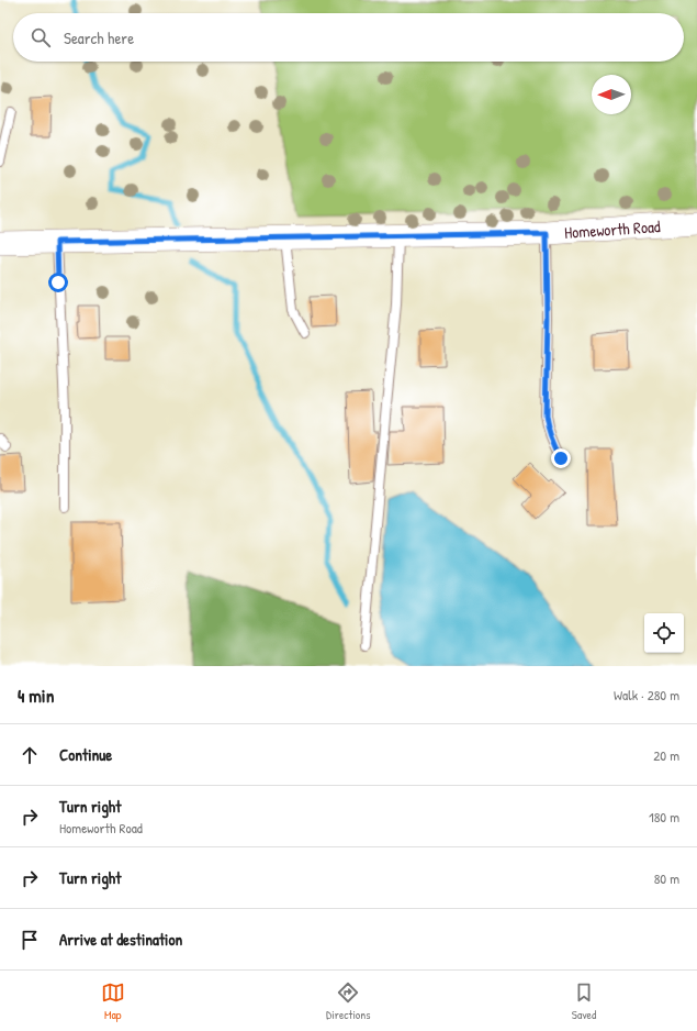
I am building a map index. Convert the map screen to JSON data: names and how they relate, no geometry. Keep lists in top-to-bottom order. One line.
{"streets":{"street":["Homeworth Road"]},"north":"left","page":{"search":"Search here","heading":["4 min","Walk · 280 m"],"list":[["Continue","20 m"],["Turn right","Homeworth Road","180 m"],["Turn right","80 m"],"Arrive at destination"],"nav":["Map","Directions","Saved"]}}
